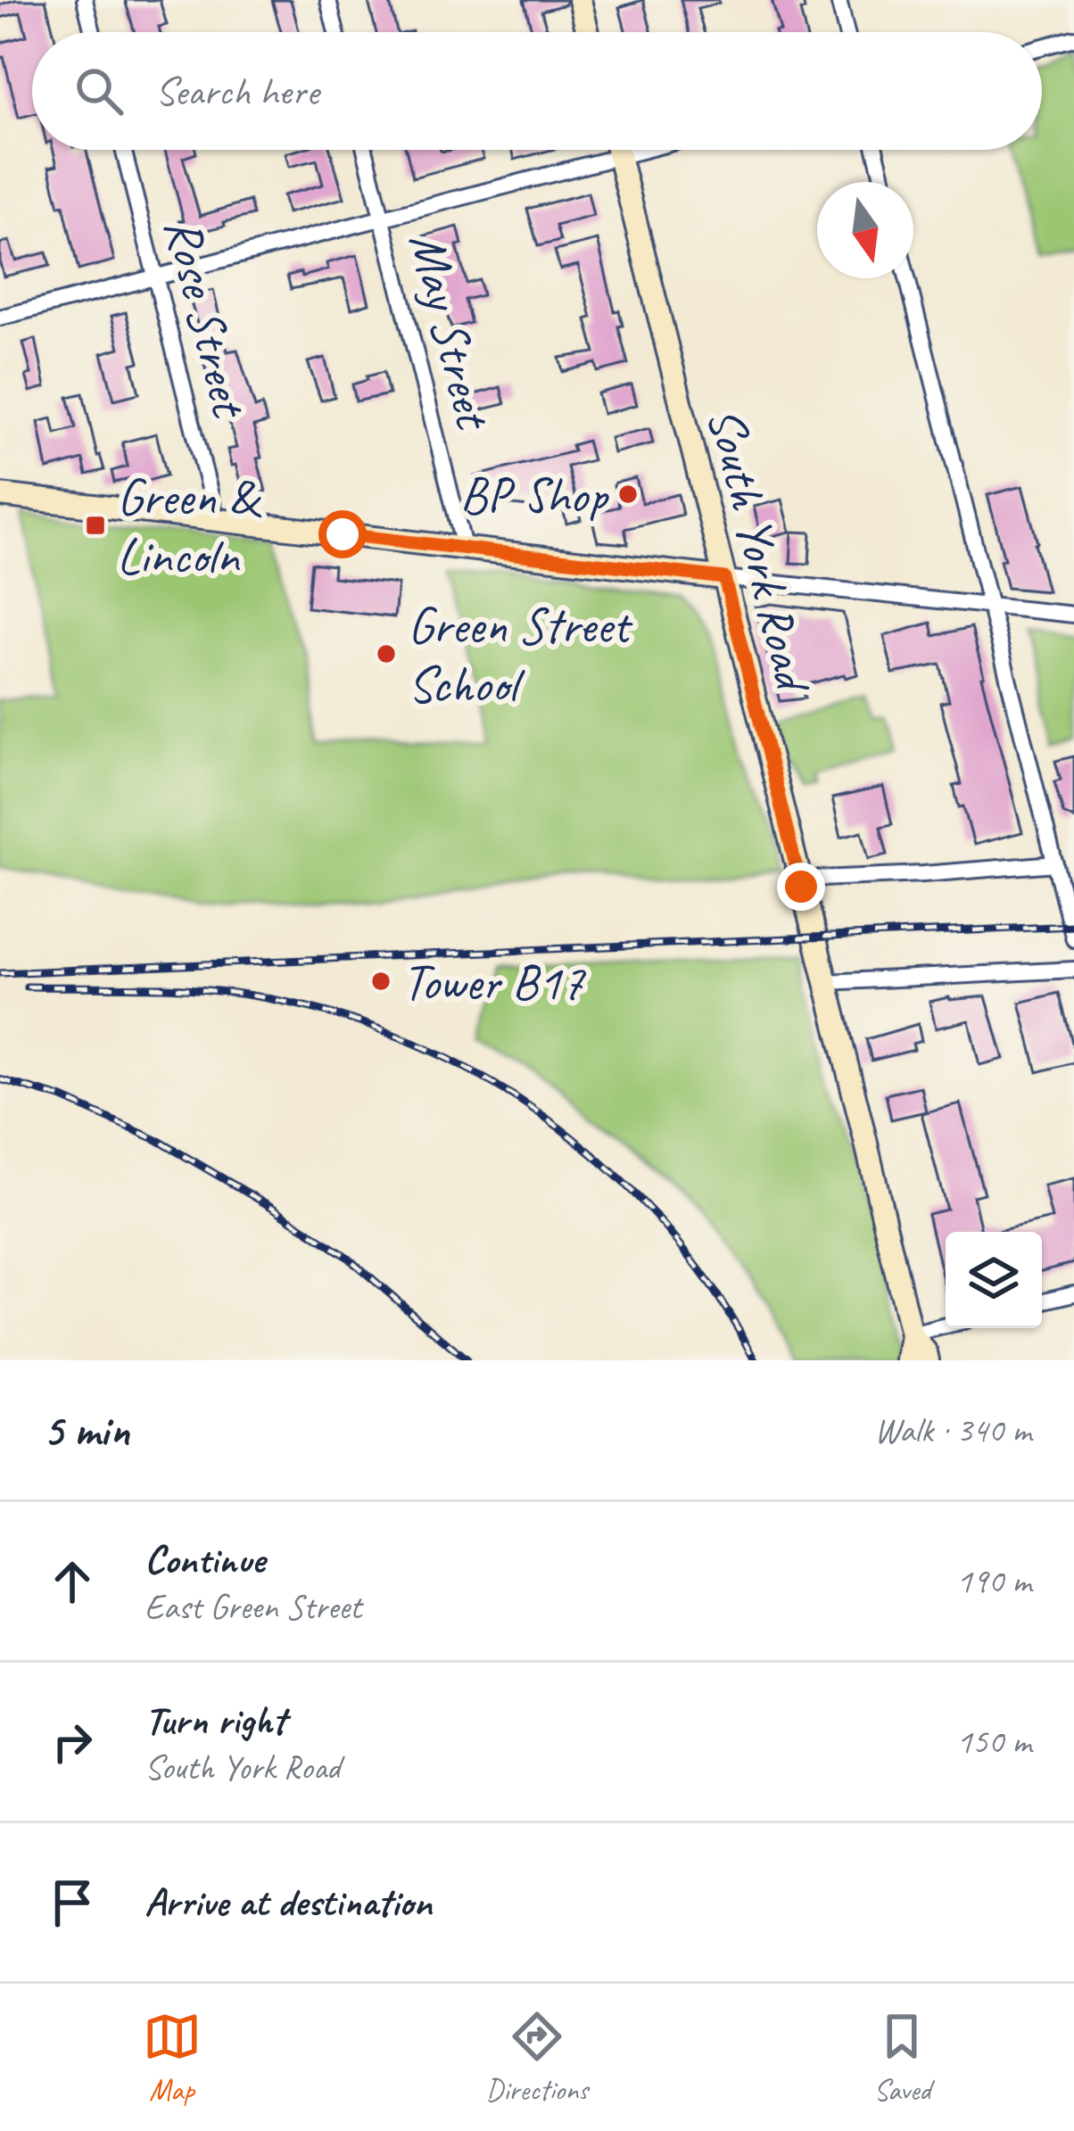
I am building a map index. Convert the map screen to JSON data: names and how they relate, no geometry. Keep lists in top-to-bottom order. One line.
{"streets":{"main road":["South York Road"],"street":["Rose Street","May Street"]},"places":{"other":["BP Shop","Green Street School","Tower B17"],"transit":["Green & Lincoln"]},"north":"bottom","page":{"search":"Search here","heading":["5 min","Walk · 340 m"],"list":[["Continue","East Green Street","190 m"],["Turn right","South York Road","150 m"],"Arrive at destination"],"nav":["Map","Directions","Saved"]}}
